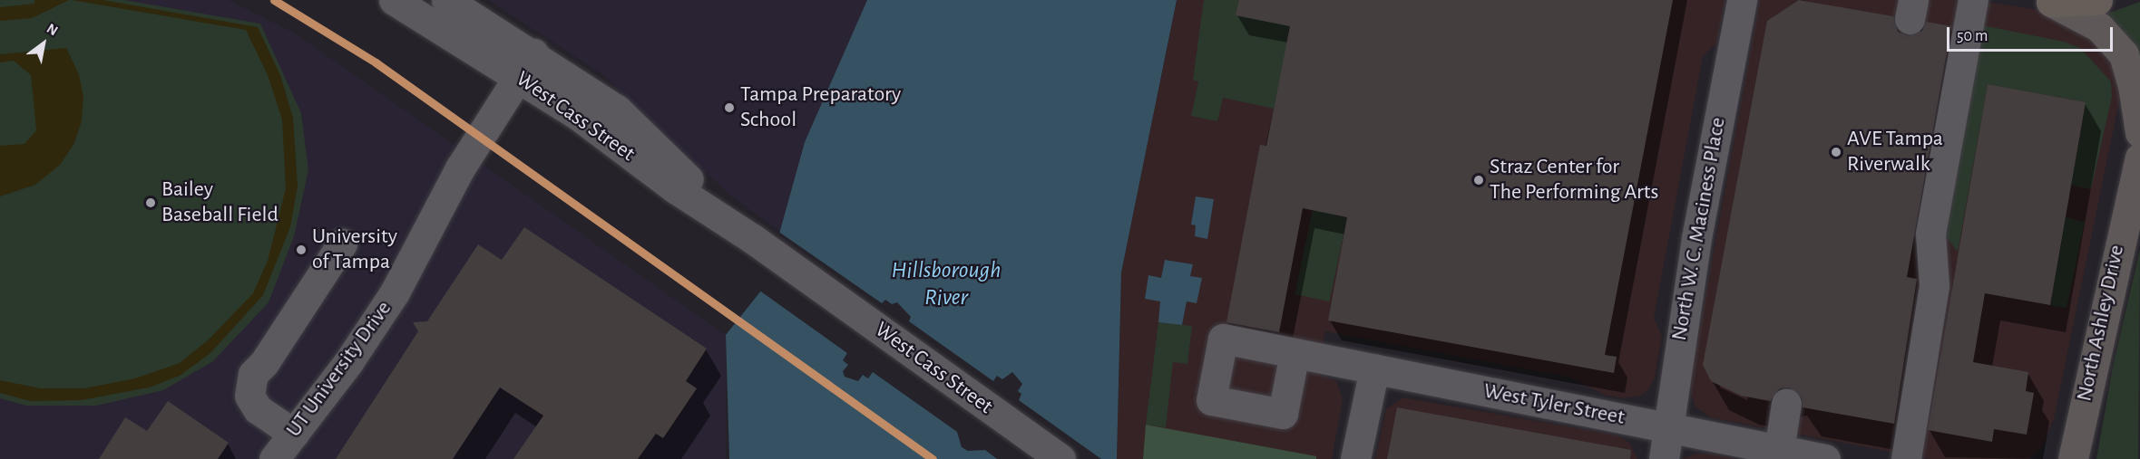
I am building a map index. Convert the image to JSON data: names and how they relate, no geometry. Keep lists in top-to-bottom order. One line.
{"streets":{"main road":["North Ashley Drive"],"street":["West Cass Street","North W. C. Maciness Place","UT University Drive","West Tyler Street"]},"crossings":[["West Cass Street","UT University Drive"],["North W. C. Maciness Place","West Tyler Street"]],"water":["Hillsborough River"],"places":["Tampa Preparatory School","AVE Tampa Riverwalk","Straz Center for The Performing Arts","Bailey Baseball Field","University of Tampa"],"scale_bar":"50 m","north":"top right"}
